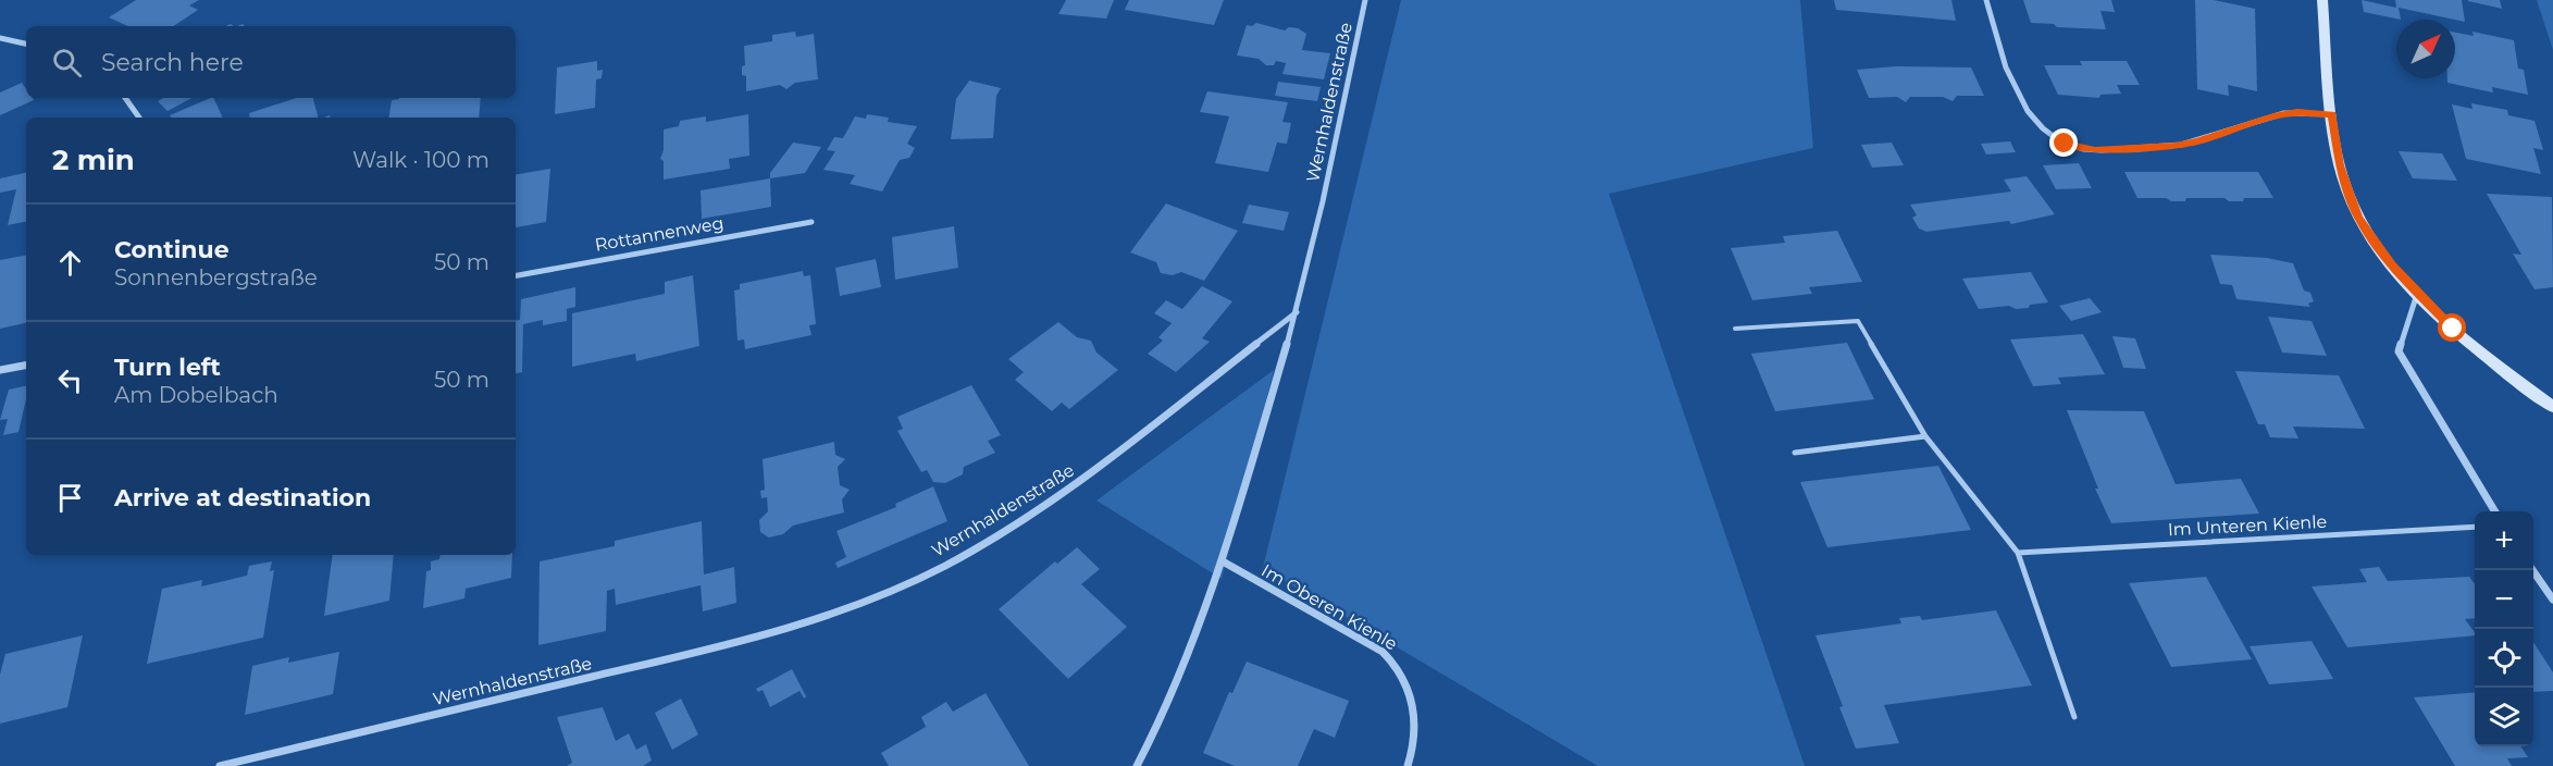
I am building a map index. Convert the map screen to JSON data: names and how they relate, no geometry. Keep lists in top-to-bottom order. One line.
{"streets":{"street":["Wernhaldenstraße","Rottannenweg","Im Oberen Kienle"],"lane":["Im Unteren Kienle"]},"north":"top right","page":{"search":"Search here","heading":["2 min","Walk · 100 m"],"list":[["Continue","Sonnenbergstraße","50 m"],["Turn left","Am Dobelbach","50 m"],"Arrive at destination"],"map_buttons":["+","−"]}}
